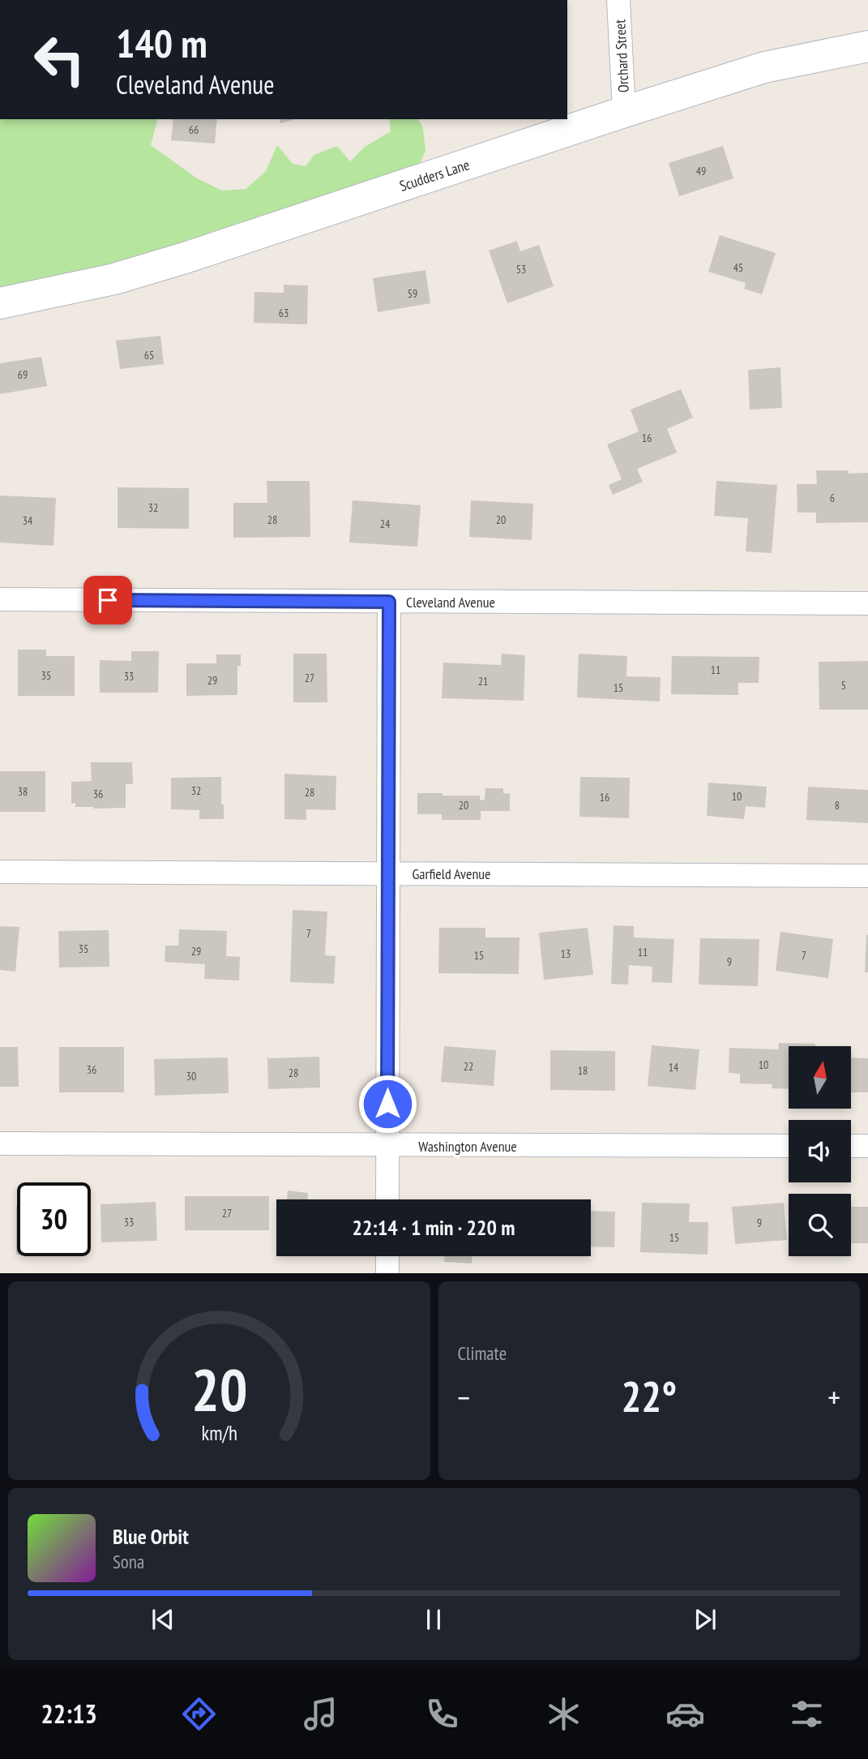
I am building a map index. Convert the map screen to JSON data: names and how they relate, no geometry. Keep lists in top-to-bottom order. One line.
{"streets":{"street":["Orchard Street","Scudders Lane","Cleveland Avenue","Garfield Avenue","Washington Avenue"]},"crossings":[["Orchard Street","Scudders Lane"]],"house_numbers":["66","49","45","53","59","63","65","69","16","6","32","28","20","34","24","11","35","33","27","29","21","5","15","32","38","28","36","10","16","20","8","7","35","29","11","13","15","7","9","10","22","14","36","18","28","30","27","33","9","15"],"north":"top","page":{"turn":["140 m","Cleveland Avenue"],"limit":"30","trip":"22:14 · 1 min · 220 m","tile":"Climate","heat":["−","22°","+"],"song":["Blue Orbit","Sona"],"tabs":"22:13","gauge":["20","km/h"]}}
